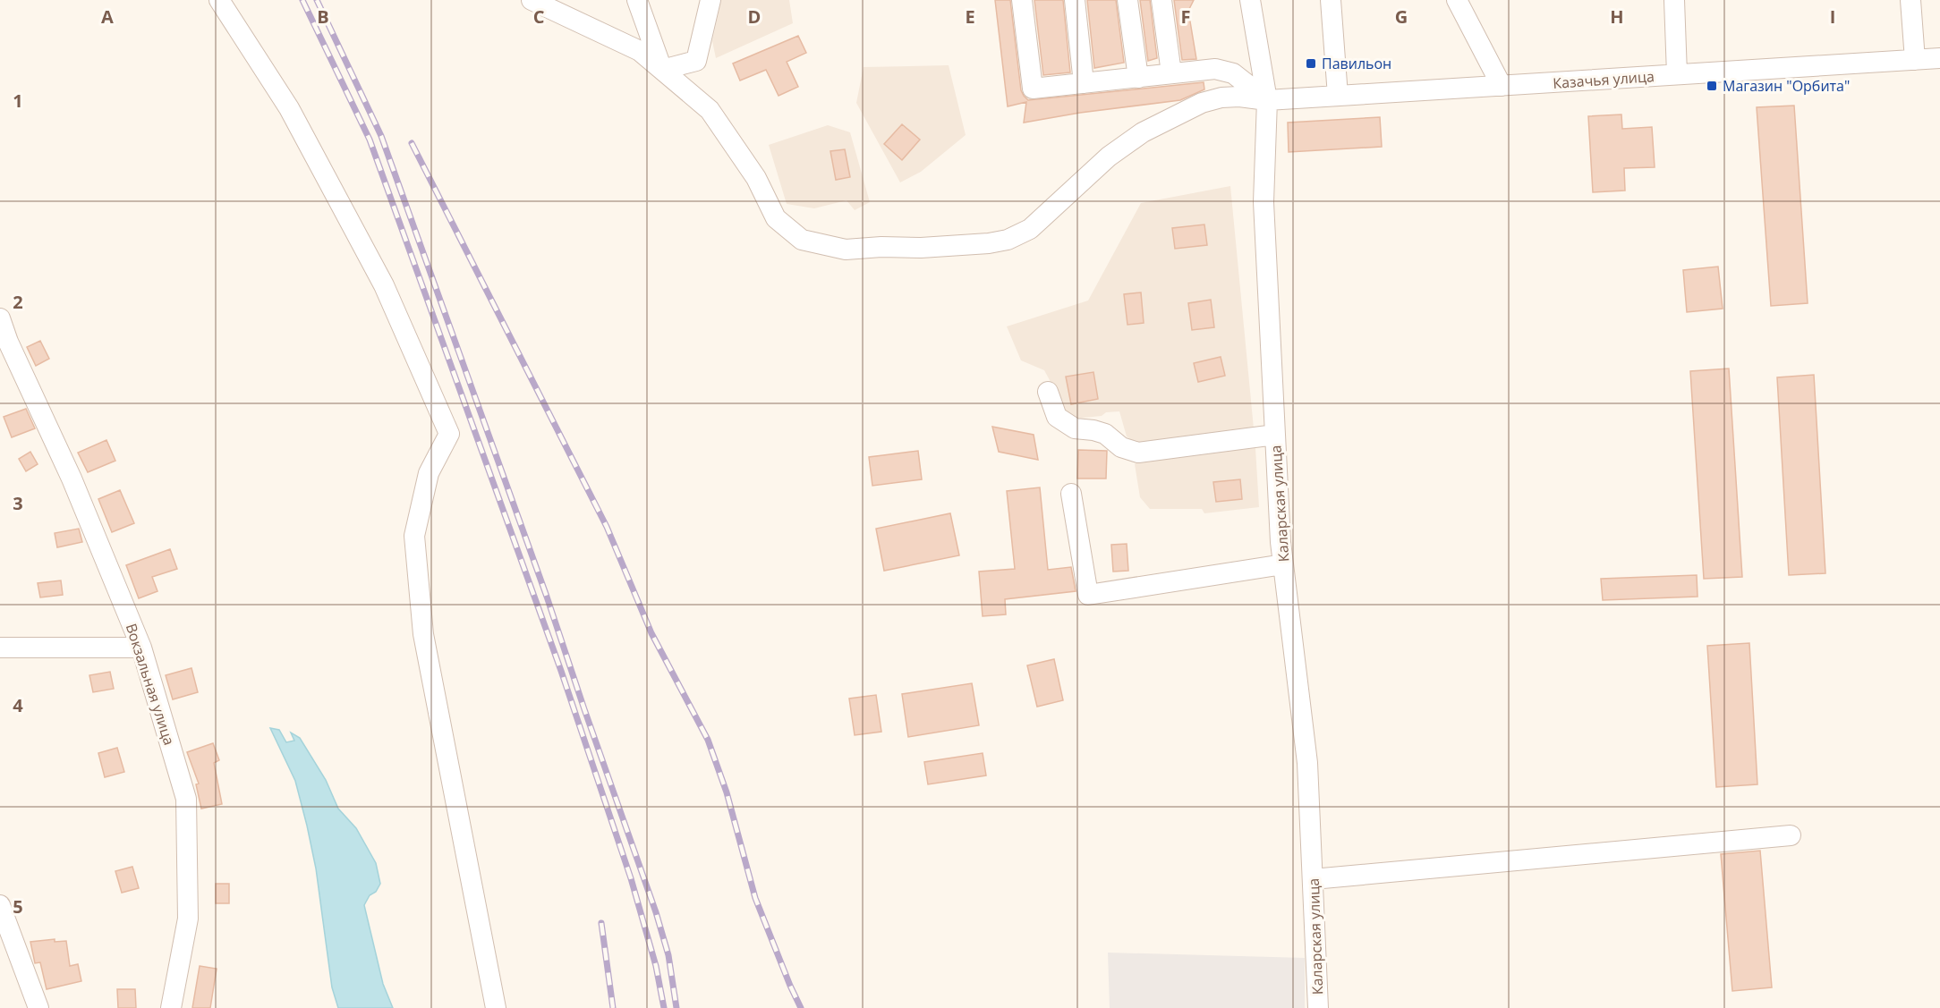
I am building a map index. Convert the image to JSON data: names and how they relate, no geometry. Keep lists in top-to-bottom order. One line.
{"streets":{"street":["Казачья улица","Каларская улица","Вокзальная улица"]},"crossings":[["Казачья улица","Каларская улица"]],"places":{"transit":["Павильон","Магазин \"Орбита\""]},"grid":{"columns":["A","B","C","D","E","F","G","H","I"],"rows":["1","2","3","4","5"]}}
